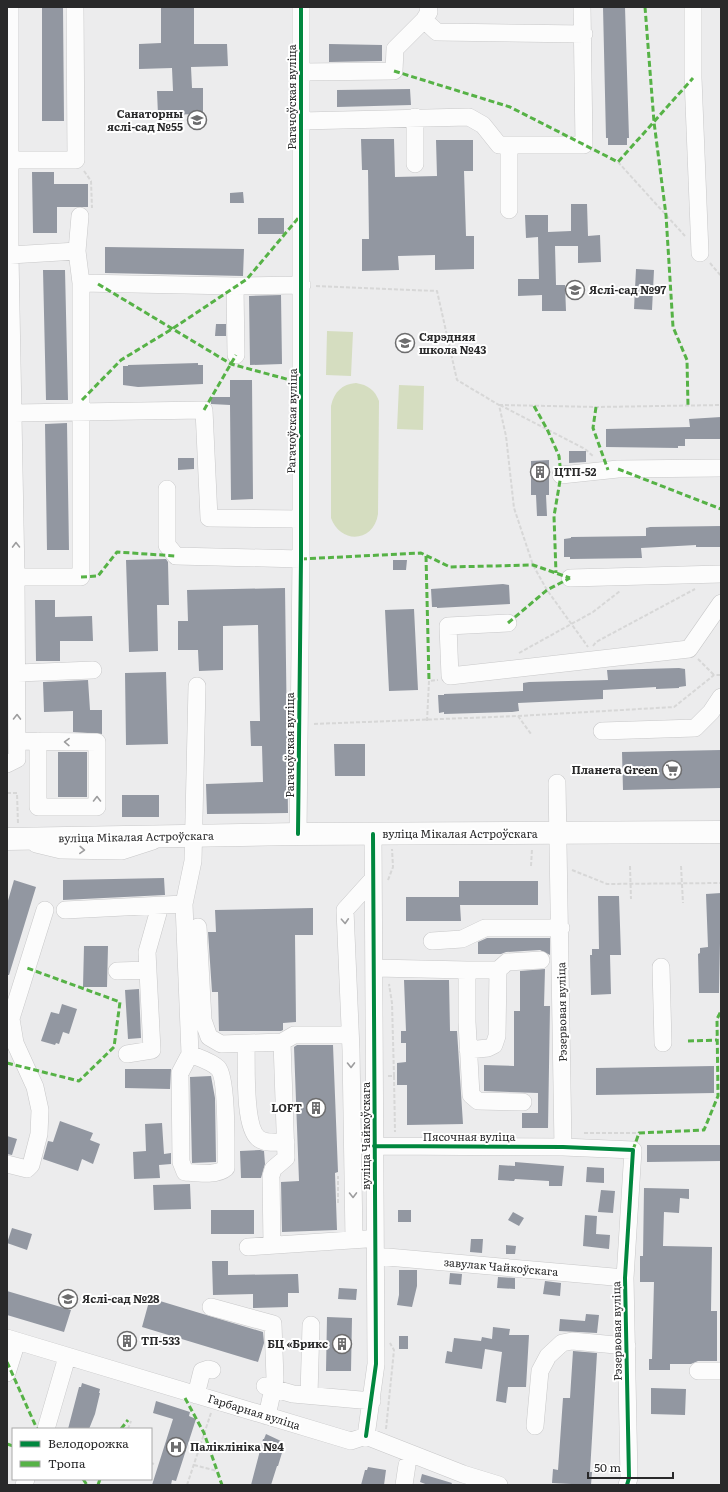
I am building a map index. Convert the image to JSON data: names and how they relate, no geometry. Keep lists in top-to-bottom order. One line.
{"streets":{"main road":["вуліца Мікалая Астроўскага"],"street":["Рагачоўская вуліца","Рэзервовая вуліца","вуліца Чайкоўскага","Пясочная вуліца","завулак Чайкоўскага","Гарбарная вуліца"]},"crossings":[["Рагачоўская вуліца","вуліца Мікалая Астроўскага"],["вуліца Мікалая Астроўскага","Рэзервовая вуліца"],["вуліца Мікалая Астроўскага","вуліца Чайкоўскага"],["Рэзервовая вуліца","Пясочная вуліца"],["Рэзервовая вуліца","завулак Чайкоўскага"],["вуліца Чайкоўскага","Пясочная вуліца"],["вуліца Чайкоўскага","завулак Чайкоўскага"],["вуліца Чайкоўскага","Гарбарная вуліца"]],"places":{"school or university":["Санаторны яслі-сад №55","Яслі-сад №97","Сярэдняя школа №43","Яслі-сад №28"],"building":["ЦТП-52","LOFT","ТП-533","БЦ «Брикс"],"supermarket":["Планета Green"],"hospital":["Паліклініка №4"]},"legend":["Велодорожка","Тропа"],"scale_bar":"50 m"}
